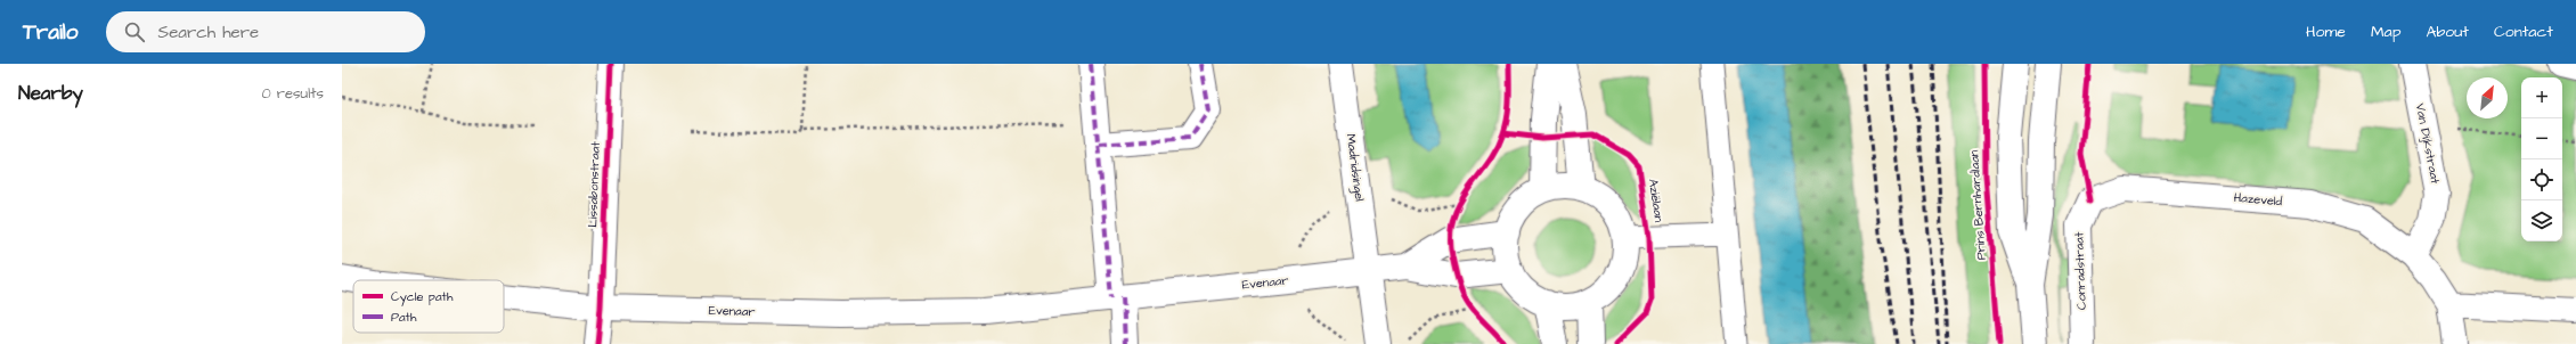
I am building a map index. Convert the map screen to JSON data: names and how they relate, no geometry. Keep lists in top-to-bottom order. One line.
{"streets":{"street":["Van Dijkstraat","Madridsingel","Lissabonstraat","Hazeveld","Conradstraat","Evenaar"],"cycle path":["Aziëlaan","Prins Bernhardlaan"]},"crossings":[["Van Dijkstraat","Hazeveld"],["Madridsingel","Evenaar"],["Lissabonstraat","Evenaar"],["Hazeveld","Conradstraat"]],"legend":["Cycle path","Path"],"north":"top right","page":{"header":"Trailo","search":"Search here","nav":["Home","Map","About","Contact"],"heading":["Nearby","0 results"],"map_buttons":["+","−"]}}
